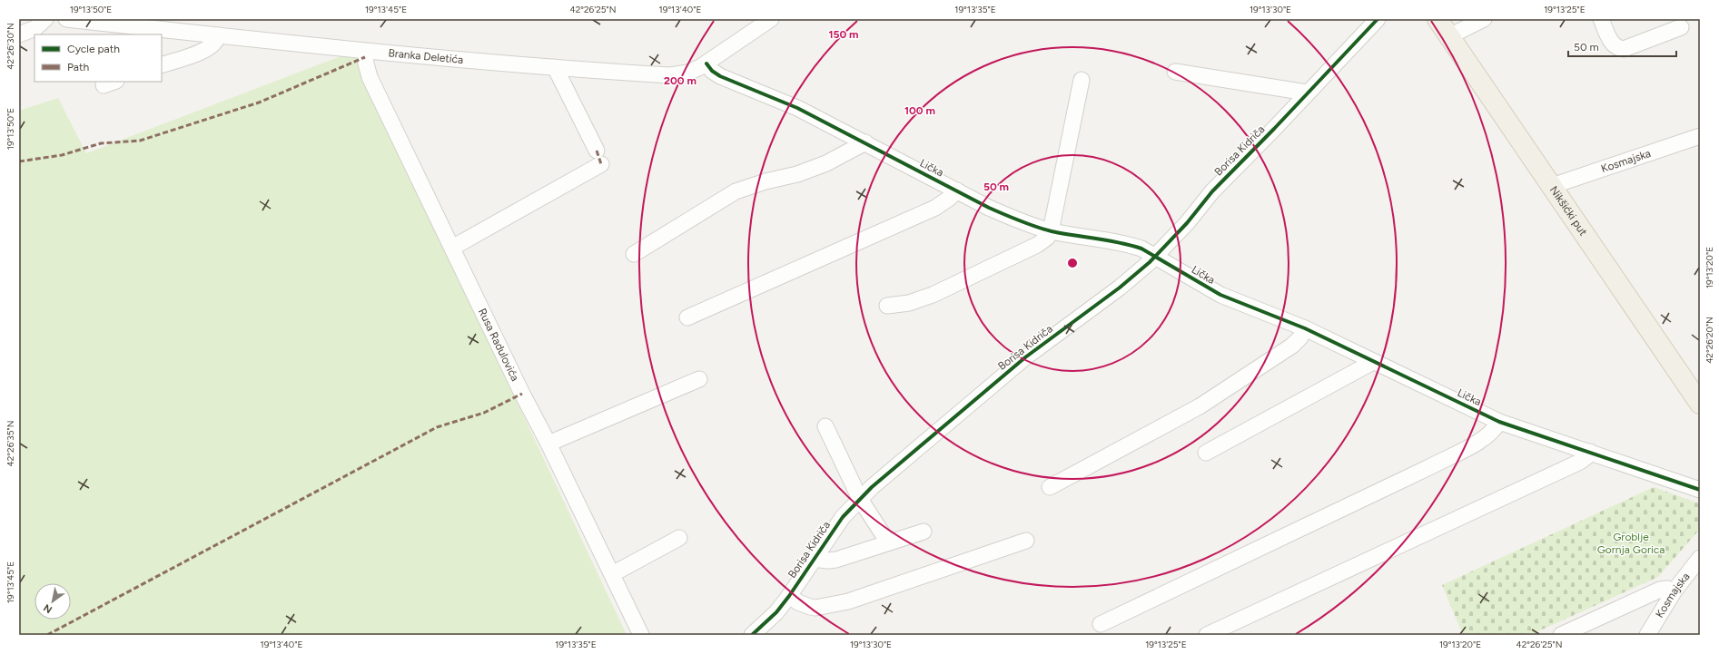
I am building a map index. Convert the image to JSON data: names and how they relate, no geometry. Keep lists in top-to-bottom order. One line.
{"streets":{"main road":["Nikšićki put"],"street":["Branka Deletića","Borisa Kidriča","Kosmajska","Lička","Rusa Radulovića"]},"crossings":[["Branka Deletića","Lička"],["Branka Deletića","Rusa Radulovića"],["Borisa Kidriča","Lička"],["Kosmajska","Nikšićki put"]],"parks":["Groblje Gornja Gorica"],"legend":["Cycle path","Path"],"scale_bar":"50 m","north":"bottom left","coordinates":["19°13'50\"E","19°13'45\"E","42°26'25\"N","19°13'40\"E","19°13'35\"E","19°13'30\"E","19°13'25\"E","42°26'30\"N","19°13'20\"E","42°26'20\"N","42°26'35\"N"],"rings":["150 m","200 m","100 m","50 m"]}
